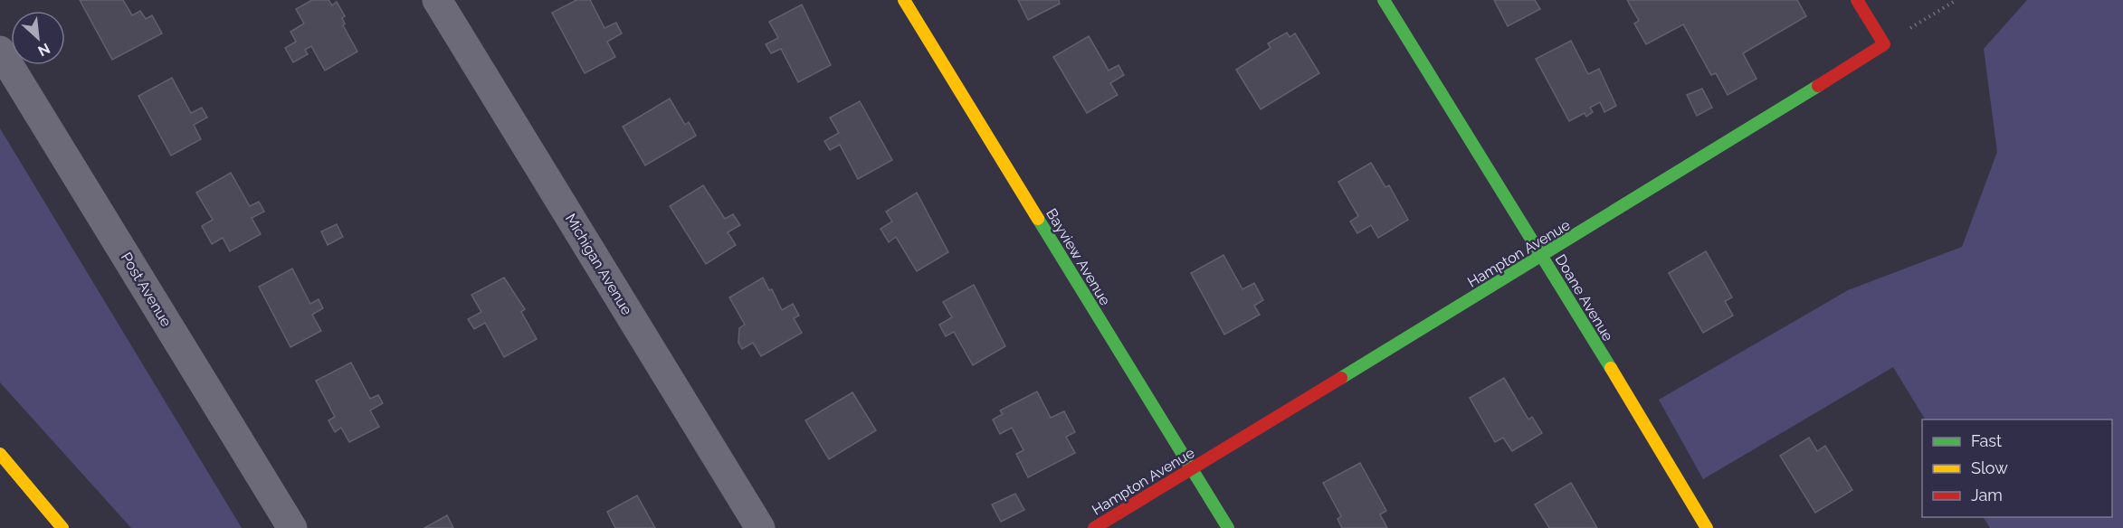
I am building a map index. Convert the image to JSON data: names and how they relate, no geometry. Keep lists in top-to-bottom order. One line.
{"streets":{"street":["Hampton Avenue","Bayview Avenue","Michigan Avenue","Post Avenue","Doane Avenue"]},"crossings":[["Hampton Avenue","Bayview Avenue"],["Hampton Avenue","Doane Avenue"]],"legend":["Fast","Slow","Jam"],"north":"bottom right"}
